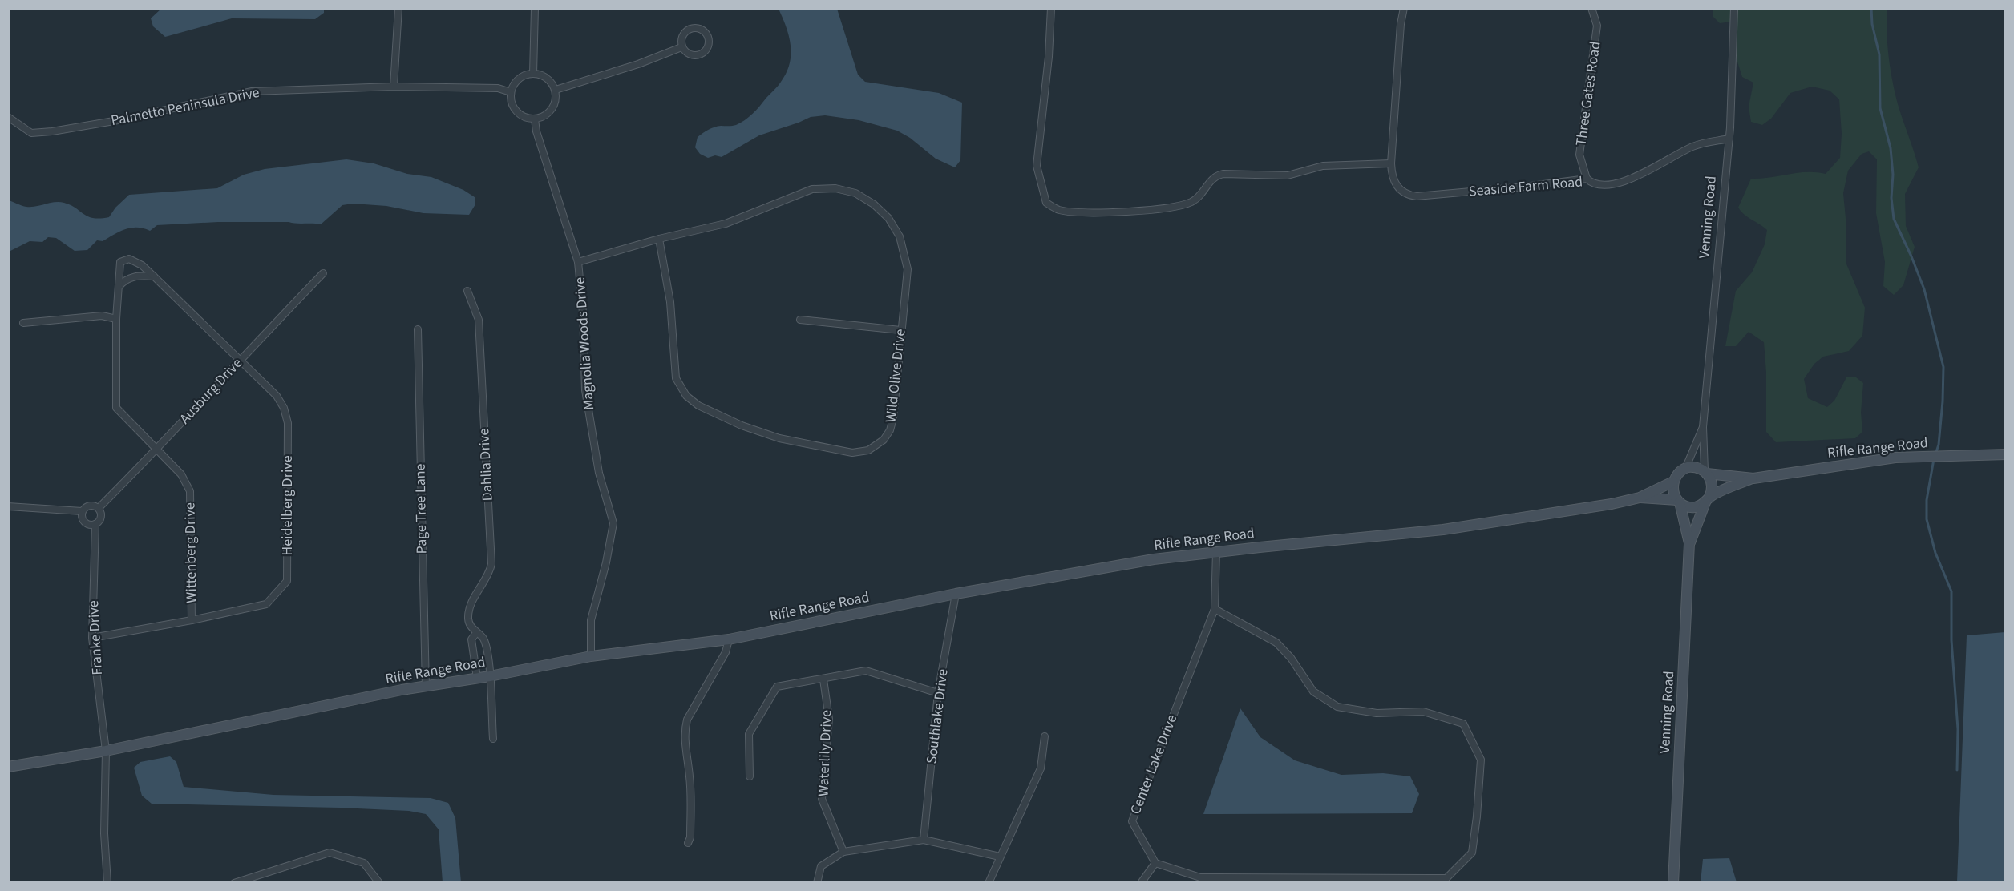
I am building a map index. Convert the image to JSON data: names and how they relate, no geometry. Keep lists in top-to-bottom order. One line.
{"streets":{"main road":["Venning Road","Rifle Range Road"],"street":["Three Gates Road","Palmetto Peninsula Drive","Seaside Farm Road","Magnolia Woods Drive","Wild Olive Drive","Ausburg Drive","Dahlia Drive","Heidelberg Drive","Page Tree Lane","Wittenberg Drive","Franke Drive","Southlake Drive","Waterlily Drive","Center Lake Drive"]},"crossings":[["Three Gates Road","Seaside Farm Road"],["Palmetto Peninsula Drive","Magnolia Woods Drive"],["Seaside Farm Road","Venning Road"],["Venning Road","Rifle Range Road"],["Magnolia Woods Drive","Wild Olive Drive"],["Magnolia Woods Drive","Rifle Range Road"],["Ausburg Drive","Heidelberg Drive"],["Ausburg Drive","Wittenberg Drive"],["Ausburg Drive","Franke Drive"],["Rifle Range Road","Dahlia Drive"],["Rifle Range Road","Page Tree Lane"],["Rifle Range Road","Franke Drive"],["Rifle Range Road","Southlake Drive"],["Rifle Range Road","Center Lake Drive"],["Heidelberg Drive","Wittenberg Drive"],["Heidelberg Drive","Franke Drive"]]}
